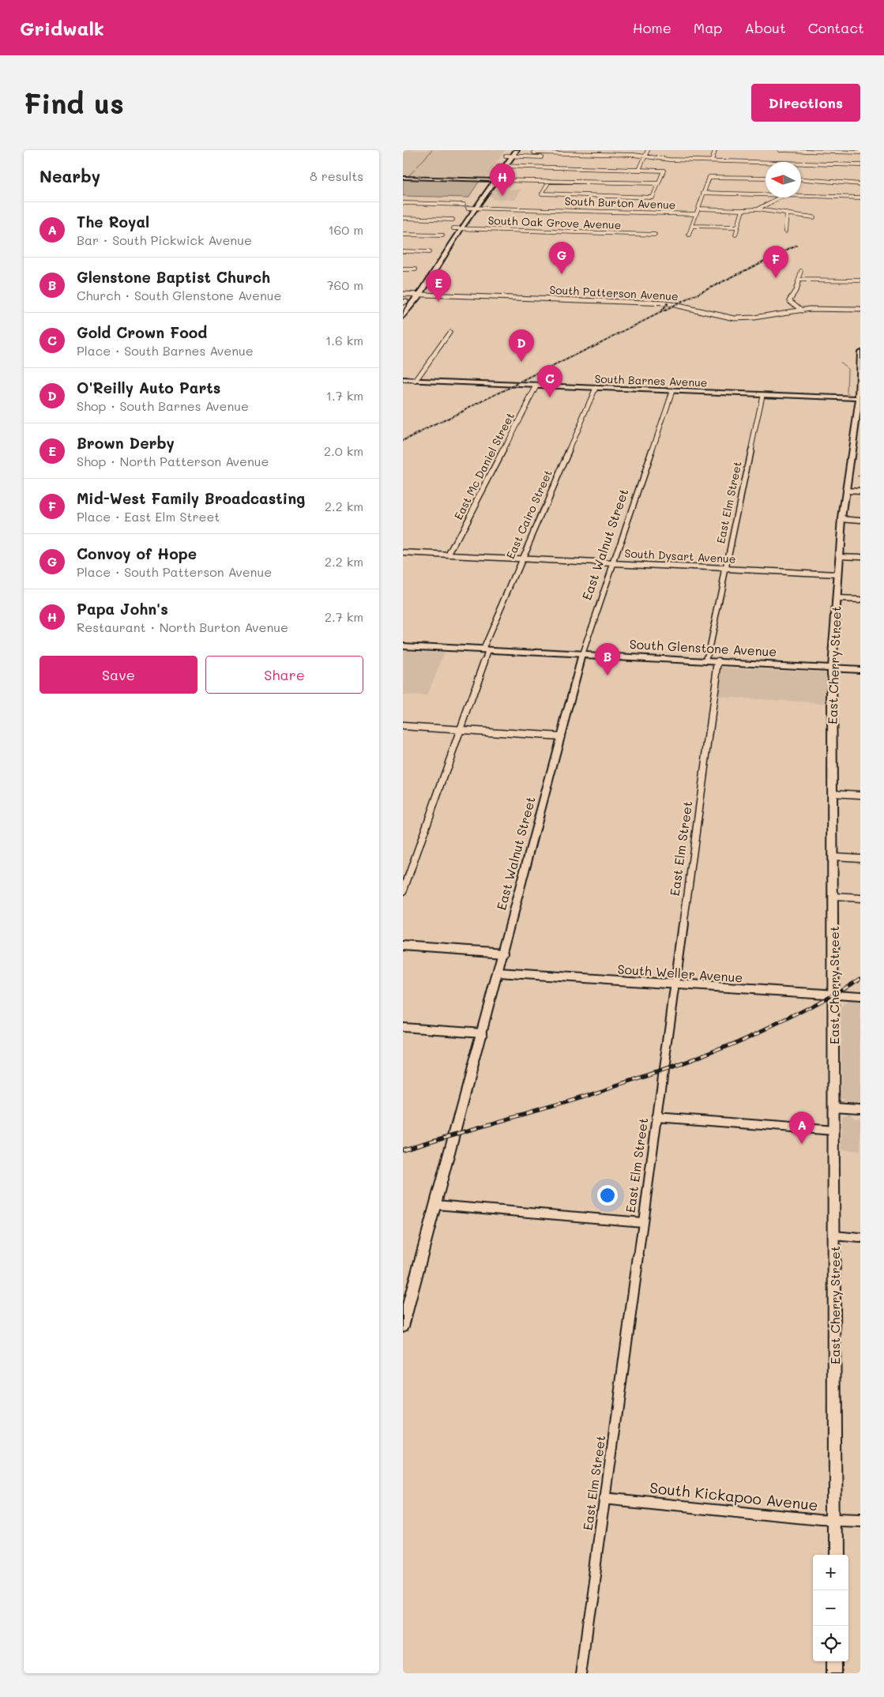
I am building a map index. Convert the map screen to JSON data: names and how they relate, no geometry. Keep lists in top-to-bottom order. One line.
{"streets":{"main road":["South Glenstone Avenue"],"street":["South Burton Avenue","South Oak Grove Avenue","South Patterson Avenue","South Barnes Avenue","East Mc Daniel Street","East Elm Street","East Cairo Street","East Walnut Street","South Dysart Avenue","East Cherry Street","South Weller Avenue","South Kickapoo Avenue"]},"crossings":[["South Barnes Avenue","East Mc Daniel Street"],["South Barnes Avenue","East Elm Street"],["South Barnes Avenue","East Cairo Street"],["South Barnes Avenue","East Walnut Street"],["South Barnes Avenue","East Cherry Street"],["East Mc Daniel Street","South Dysart Avenue"],["East Elm Street","South Dysart Avenue"],["East Elm Street","South Glenstone Avenue"],["East Elm Street","South Weller Avenue"],["East Elm Street","South Kickapoo Avenue"],["East Cairo Street","South Dysart Avenue"],["East Cairo Street","South Glenstone Avenue"],["East Walnut Street","South Dysart Avenue"],["East Walnut Street","South Glenstone Avenue"],["East Walnut Street","South Weller Avenue"],["South Dysart Avenue","East Cherry Street"],["South Glenstone Avenue","East Cherry Street"],["East Cherry Street","South Weller Avenue"],["East Cherry Street","South Kickapoo Avenue"]],"north":"left","page":{"header":"Gridwalk","nav":["Home","Map","About","Contact"],"buttons":["Directions",["Save","Share"]],"title":"Find us","heading":["Nearby","8 results"],"pins":["H","G","F","E","D","C","B","A"],"list":[{"mark":"A","name":"The Royal","note":"Bar · South Pickwick Avenue","value":"160 m"},{"mark":"B","name":"Glenstone Baptist Church","note":"Church · South Glenstone Avenue","value":"760 m"},{"mark":"C","name":"Gold Crown Food","note":"Place · South Barnes Avenue","value":"1.6 km"},{"mark":"D","name":"O'Reilly Auto Parts","note":"Shop · South Barnes Avenue","value":"1.7 km"},{"mark":"E","name":"Brown Derby","note":"Shop · North Patterson Avenue","value":"2.0 km"},{"mark":"F","name":"Mid-West Family Broadcasting","note":"Place · East Elm Street","value":"2.2 km"},{"mark":"G","name":"Convoy of Hope","note":"Place · South Patterson Avenue","value":"2.2 km"},{"mark":"H","name":"Papa John's","note":"Restaurant · North Burton Avenue","value":"2.7 km"}],"map_buttons":["+","−"]}}
